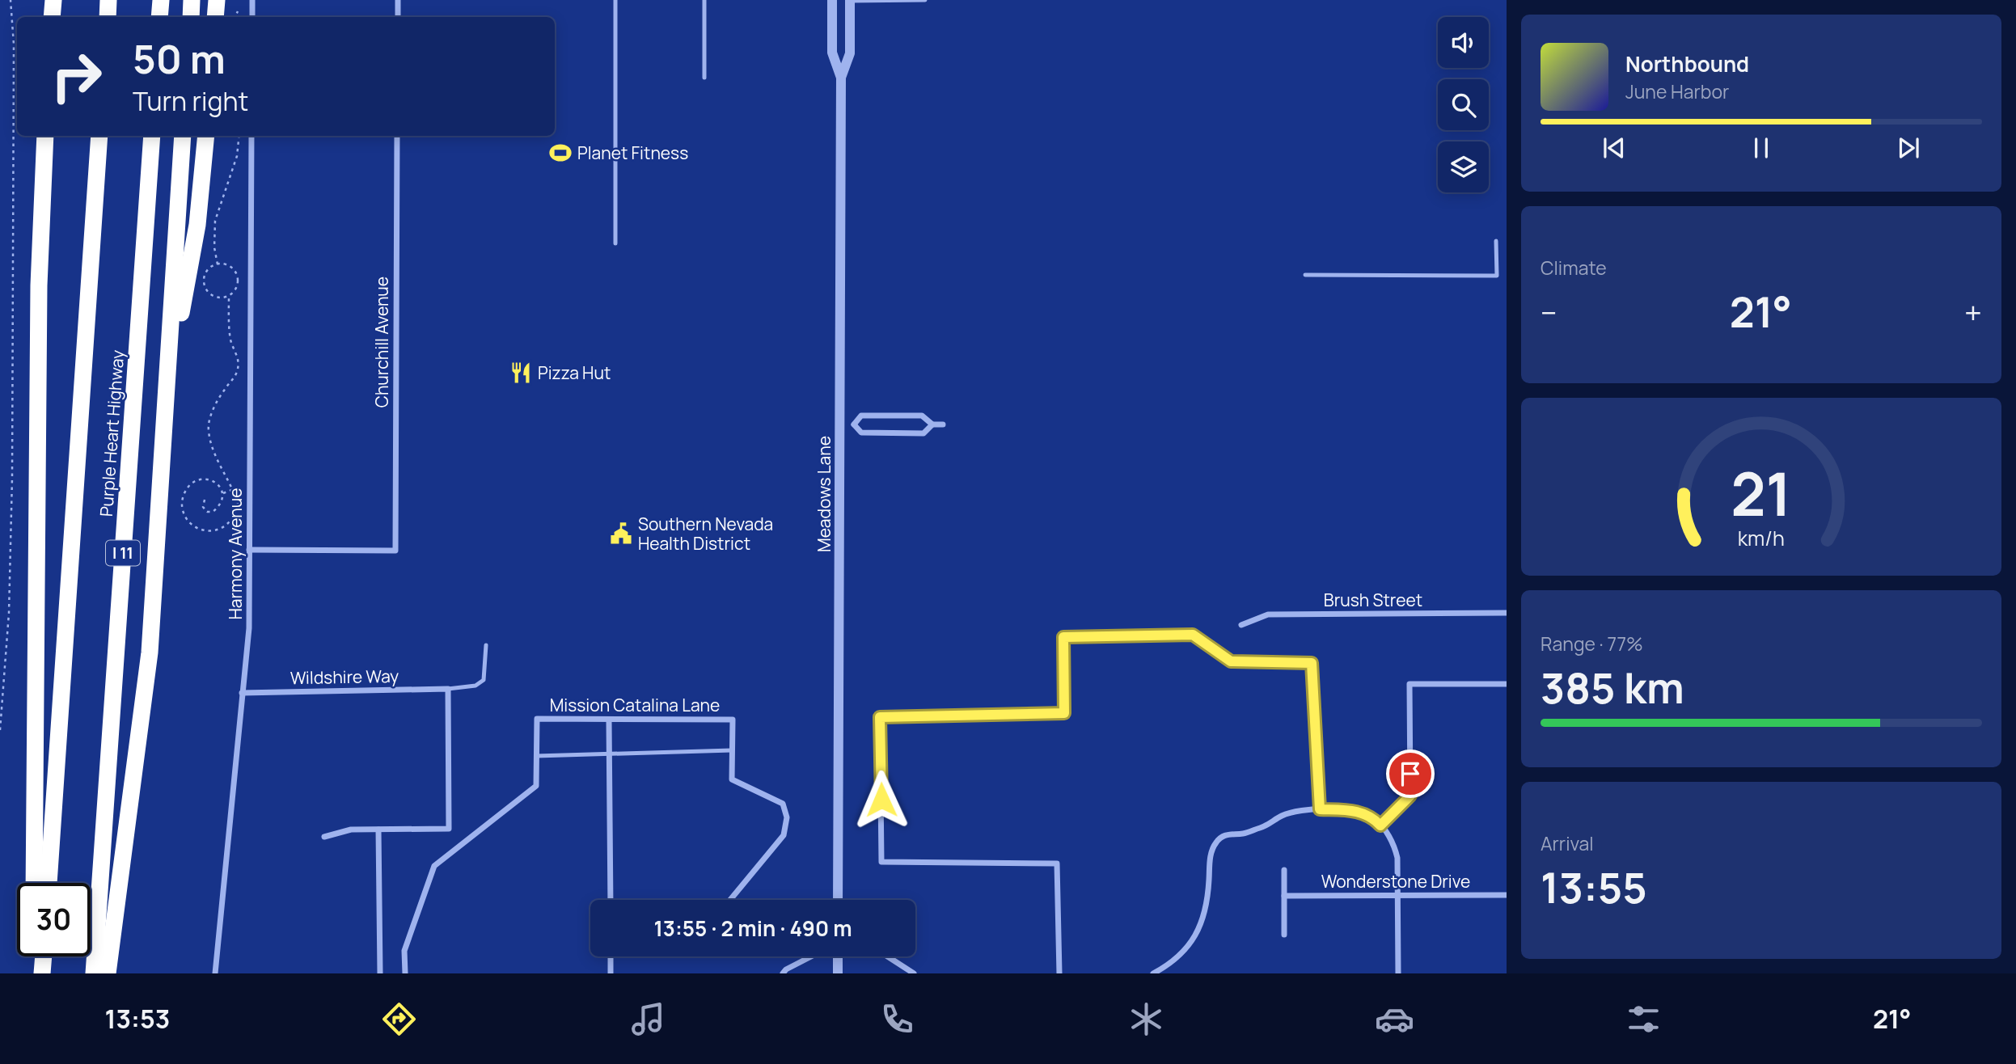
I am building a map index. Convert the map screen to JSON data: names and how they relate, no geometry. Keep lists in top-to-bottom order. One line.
{"streets":{"highway":["Purple Heart Highway","I 11"],"street":["Churchill Avenue","Meadows Lane","Harmony Avenue","Brush Street","Wildshire Way","Mission Catalina Lane","Wonderstone Drive"]},"crossings":[["Churchill Avenue","Harmony Avenue"],["Harmony Avenue","Wildshire Way"]],"places":{"sports":["Planet Fitness"],"restaurant":["Pizza Hut"],"public building":["Southern Nevada Health District"]},"page":{"turn":["50 m","Turn right"],"song":["Northbound","June Harbor"],"tile":["Climate",["Range · 77%","385 km"],["Arrival","13:55"]],"heat":["−","21°","+"],"limit":"30","trip":"13:55 · 2 min · 490 m","tabs":["13:53","21°"],"gauge":["21","km/h"]}}
